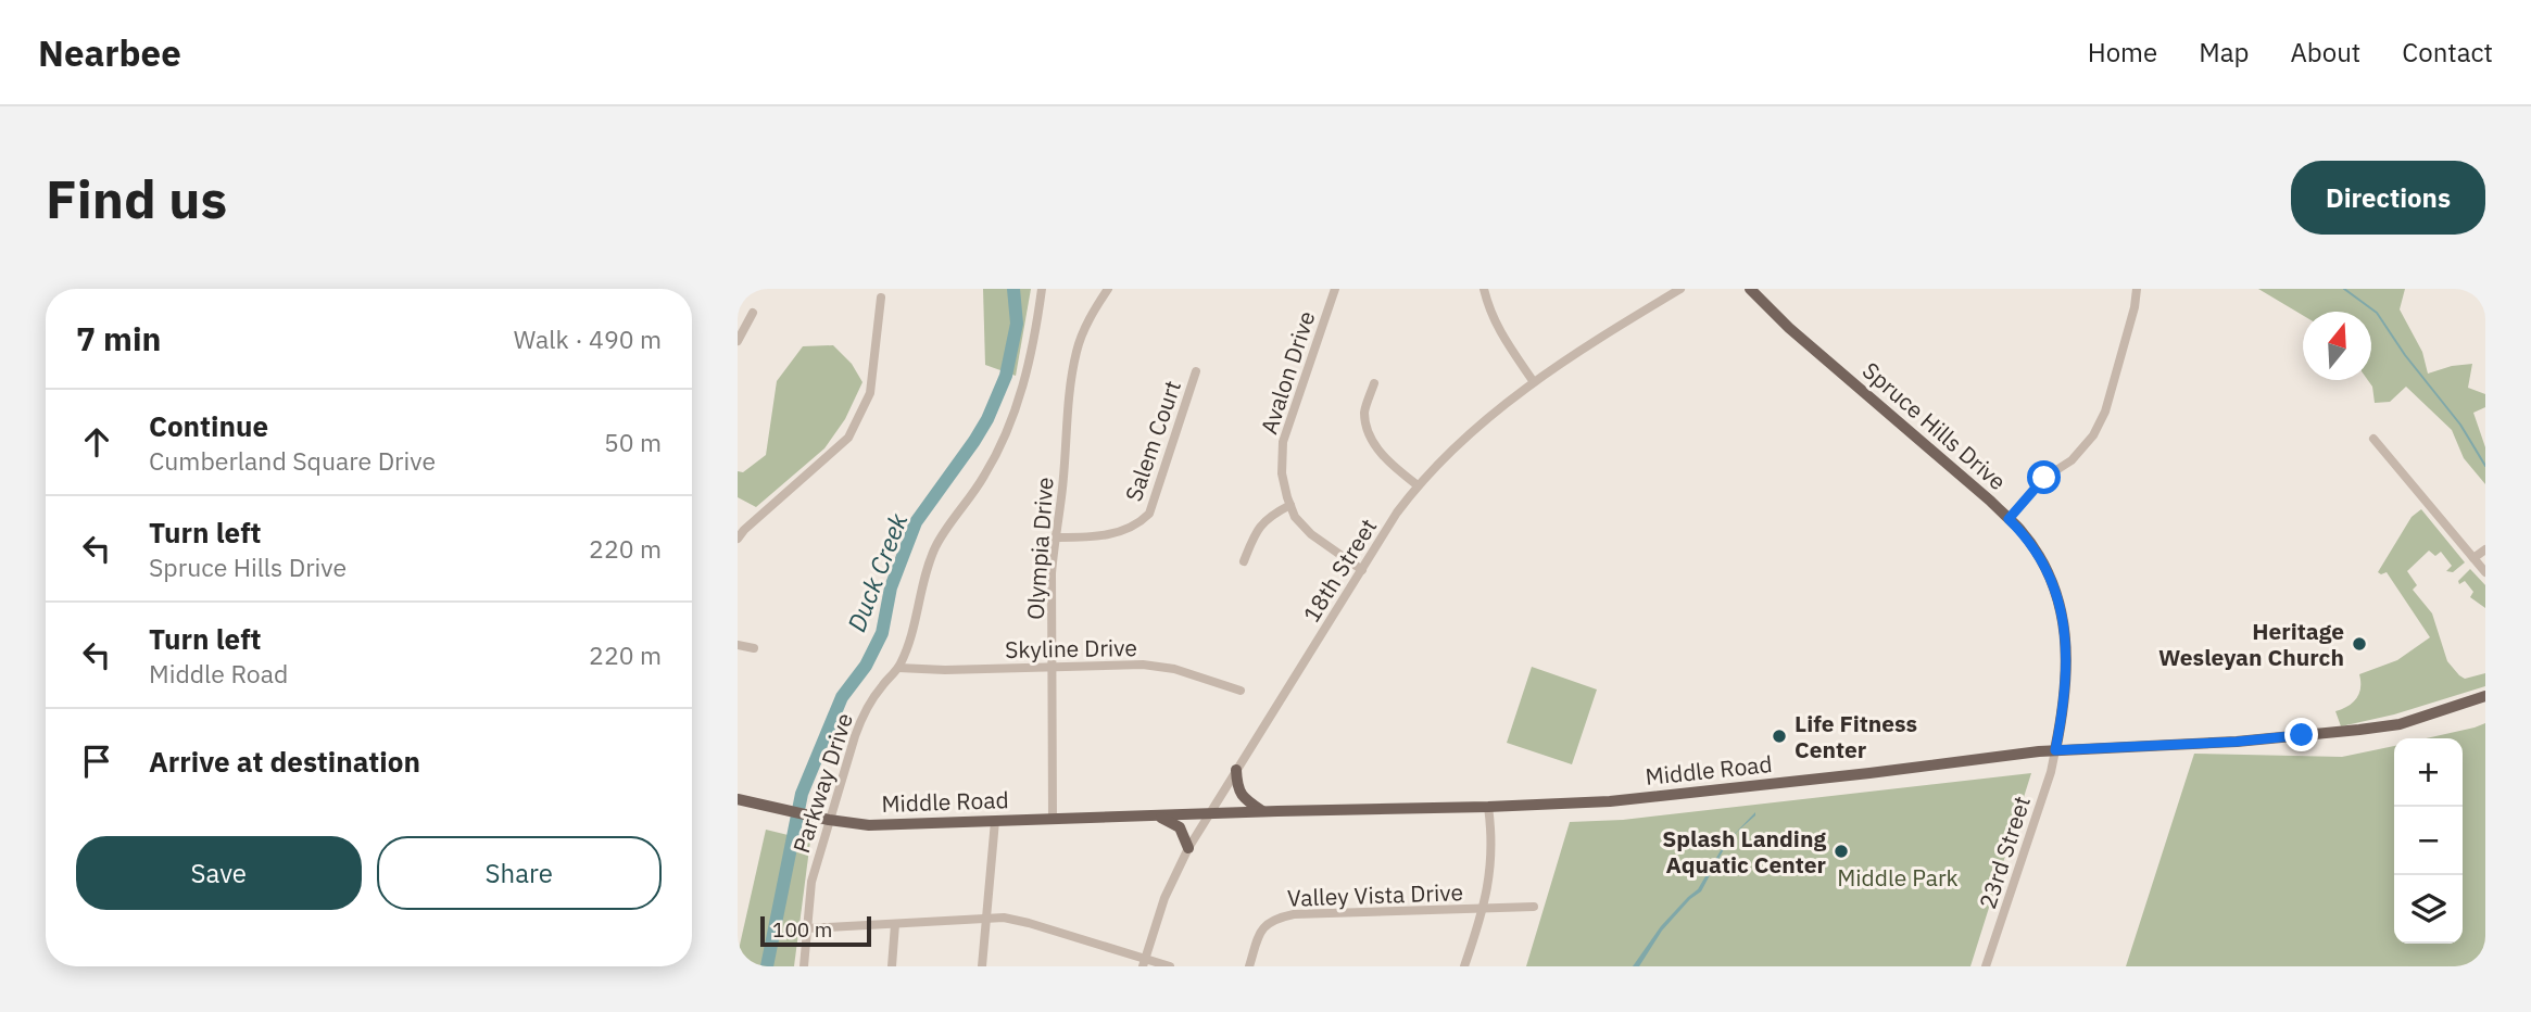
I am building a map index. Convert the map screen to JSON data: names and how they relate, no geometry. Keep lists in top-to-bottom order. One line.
{"streets":{"main road":["Spruce Hills Drive","Middle Road"],"street":["Avalon Drive","Salem Court","Olympia Drive","18th Street","Skyline Drive","Parkway Drive","23rd Street","Valley Vista Drive"]},"crossings":[["Avalon Drive","18th Street"],["Spruce Hills Drive","Middle Road"],["Spruce Hills Drive","23rd Street"],["Salem Court","Olympia Drive"],["Olympia Drive","Skyline Drive"],["Olympia Drive","Middle Road"],["18th Street","Middle Road"],["Skyline Drive","Parkway Drive"],["Middle Road","Parkway Drive"],["Middle Road","23rd Street"]],"water":["Duck Creek"],"parks":["Middle Park"],"places":["Heritage Wesleyan Church","Life Fitness Center","Splash Landing Aquatic Center"],"scale_bar":"100 m","north":"top","page":{"header":"Nearbee","nav":["Home","Map","About","Contact"],"buttons":["Directions",["Save","Share"]],"title":"Find us","heading":["7 min","Walk · 490 m"],"list":[["Continue","Cumberland Square Drive","50 m"],["Turn left","Spruce Hills Drive","220 m"],["Turn left","Middle Road","220 m"],"Arrive at destination"],"map_buttons":["+","−"],"scale":"100 m"}}
